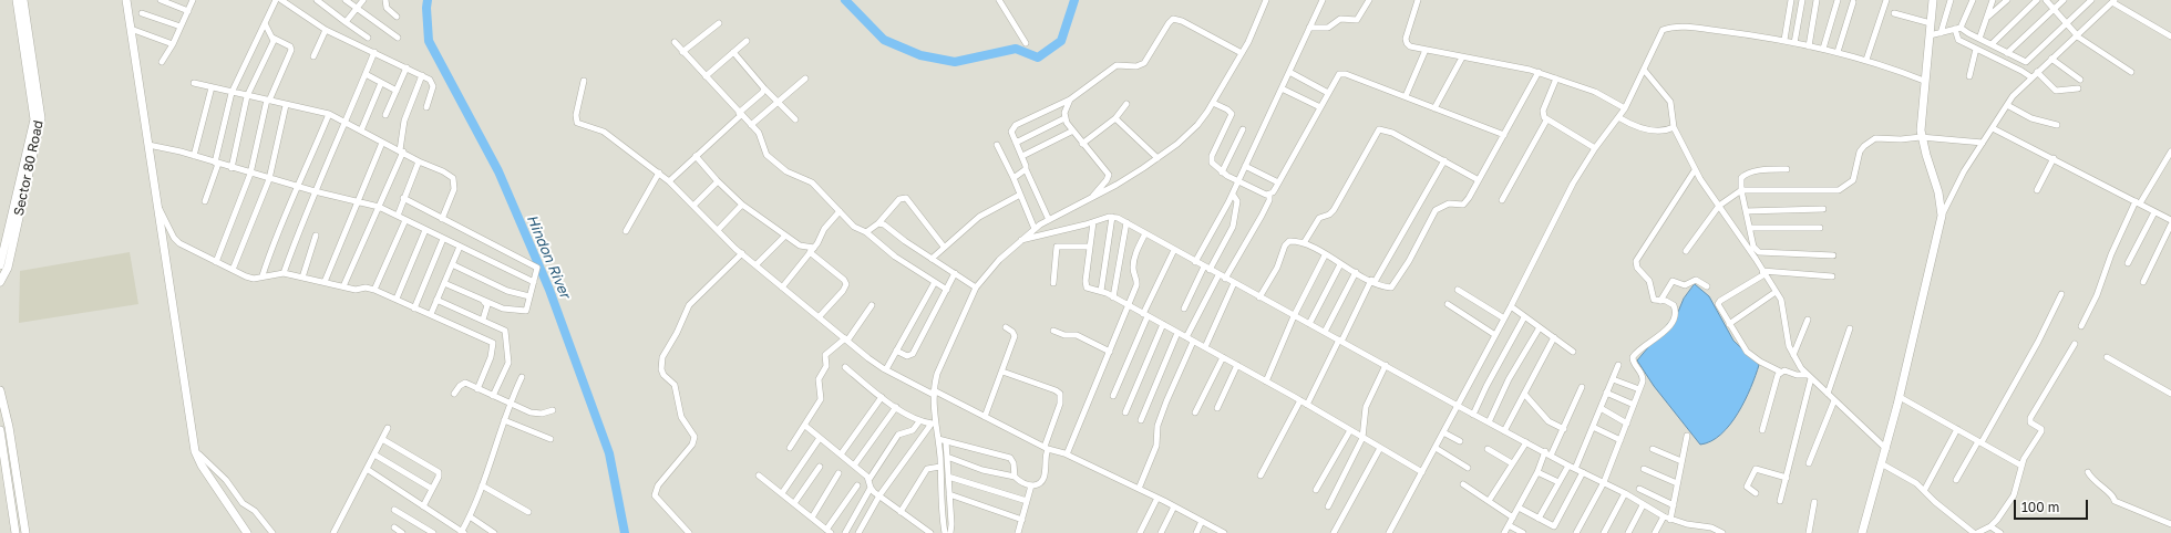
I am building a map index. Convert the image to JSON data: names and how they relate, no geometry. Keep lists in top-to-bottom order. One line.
{"streets":{"street":["Sector 80 Road"]},"water":["Hindon River"],"scale_bar":"100 m"}
